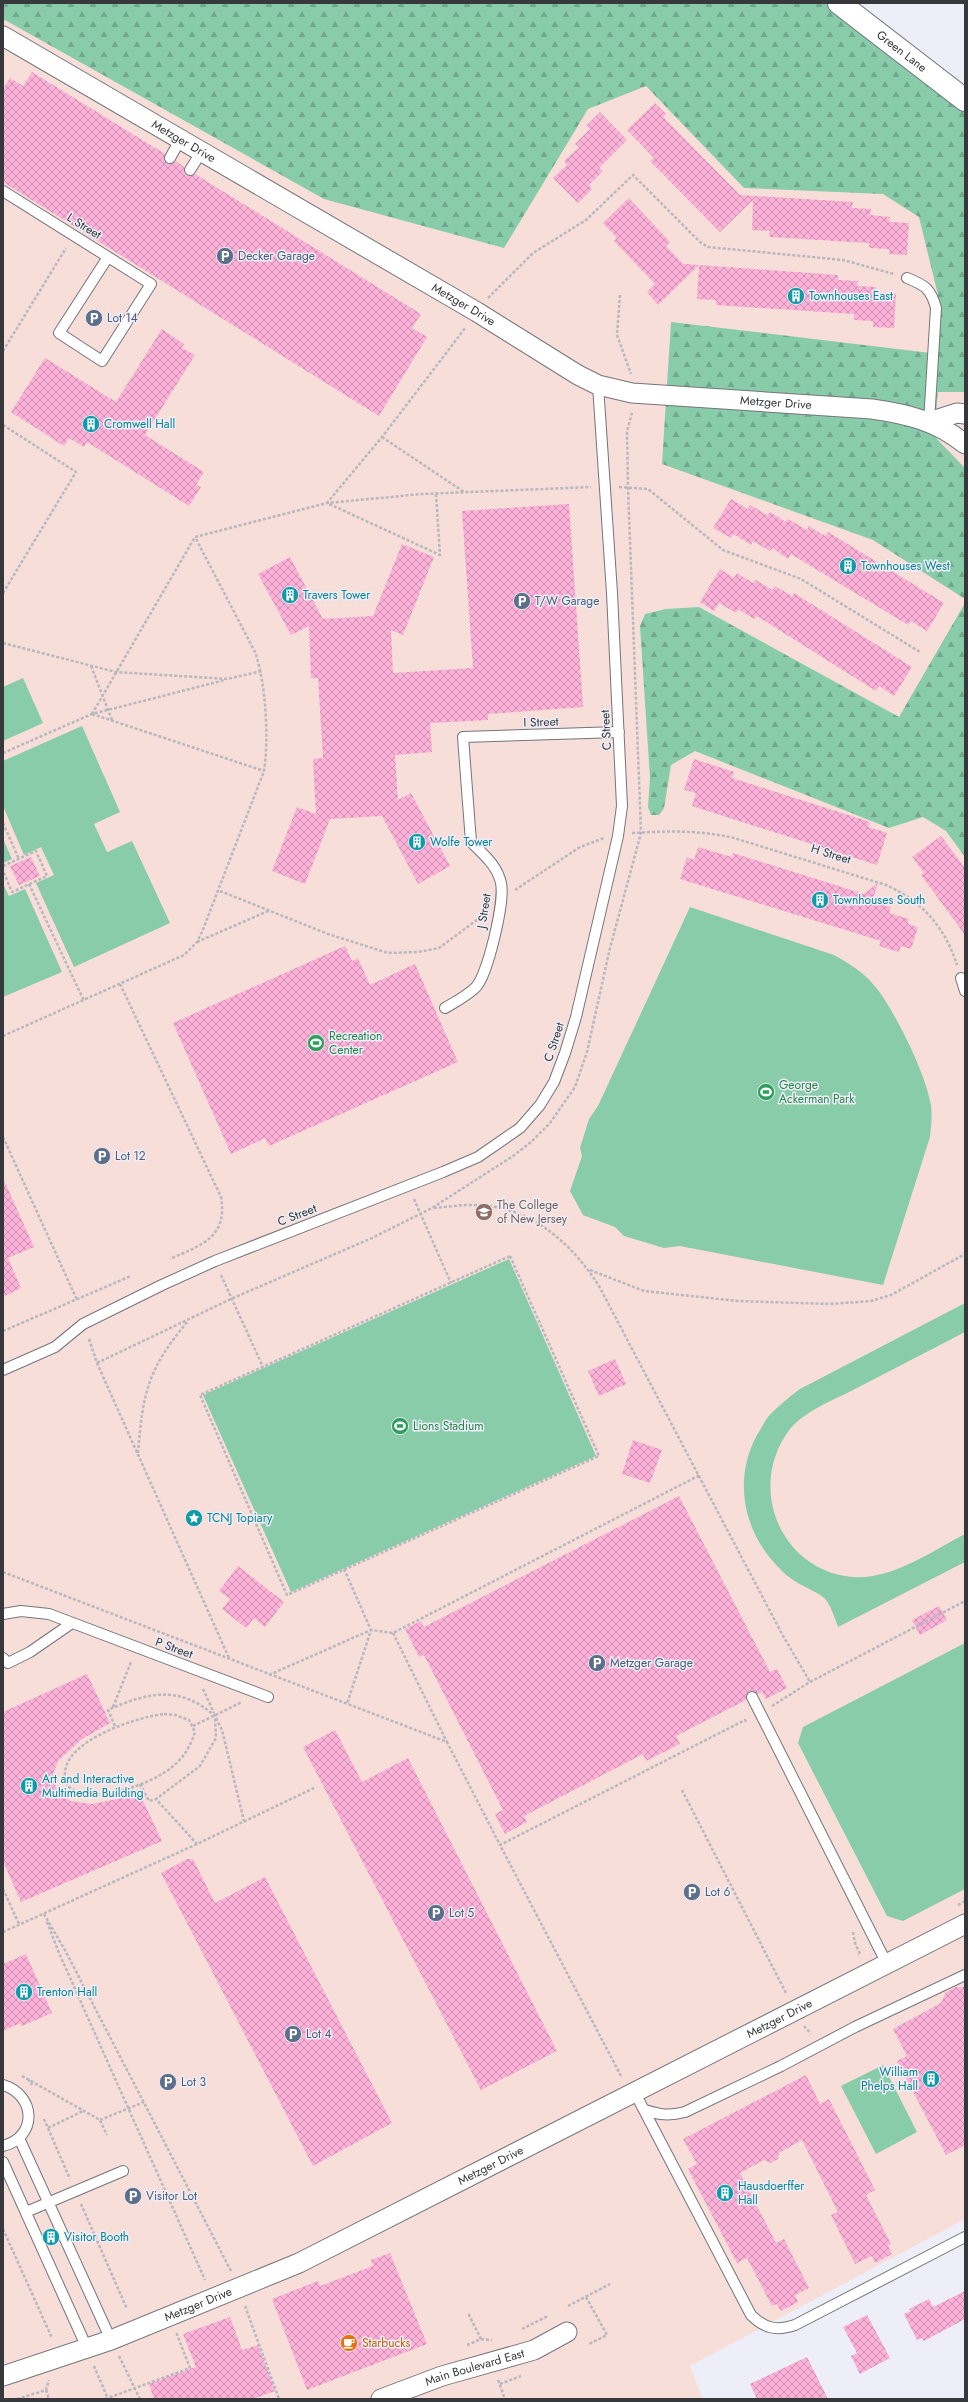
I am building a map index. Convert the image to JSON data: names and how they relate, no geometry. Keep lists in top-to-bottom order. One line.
{"streets":{"street":["Green Lane","Metzger Drive","Main Boulevard East"],"lane":["L Street","I Street","C Street","J Street","P Street"],"path":["H Street"]},"crossings":[["Metzger Drive","C Street"],["I Street","C Street"],["I Street","J Street"]],"places":{"parking":["Decker Garage","Lot 14","T/W Garage","Lot 12","Metzger Garage","Lot 6","Lot 5","Lot 4","Lot 3","Visitor Lot"],"building":["Townhouses East","Cromwell Hall","Townhouses West","Travers Tower","Wolfe Tower","Townhouses South","Art and Interactive Multimedia Building","Trenton Hall","William Phelps Hall","Hausdoerffer Hall","Visitor Booth"],"sports":["Recreation Center","George Ackerman Park","Lions Stadium"],"school or university":["The College of New Jersey"],"place":["TCNJ Topiary"],"cafe":["Starbucks"]}}
